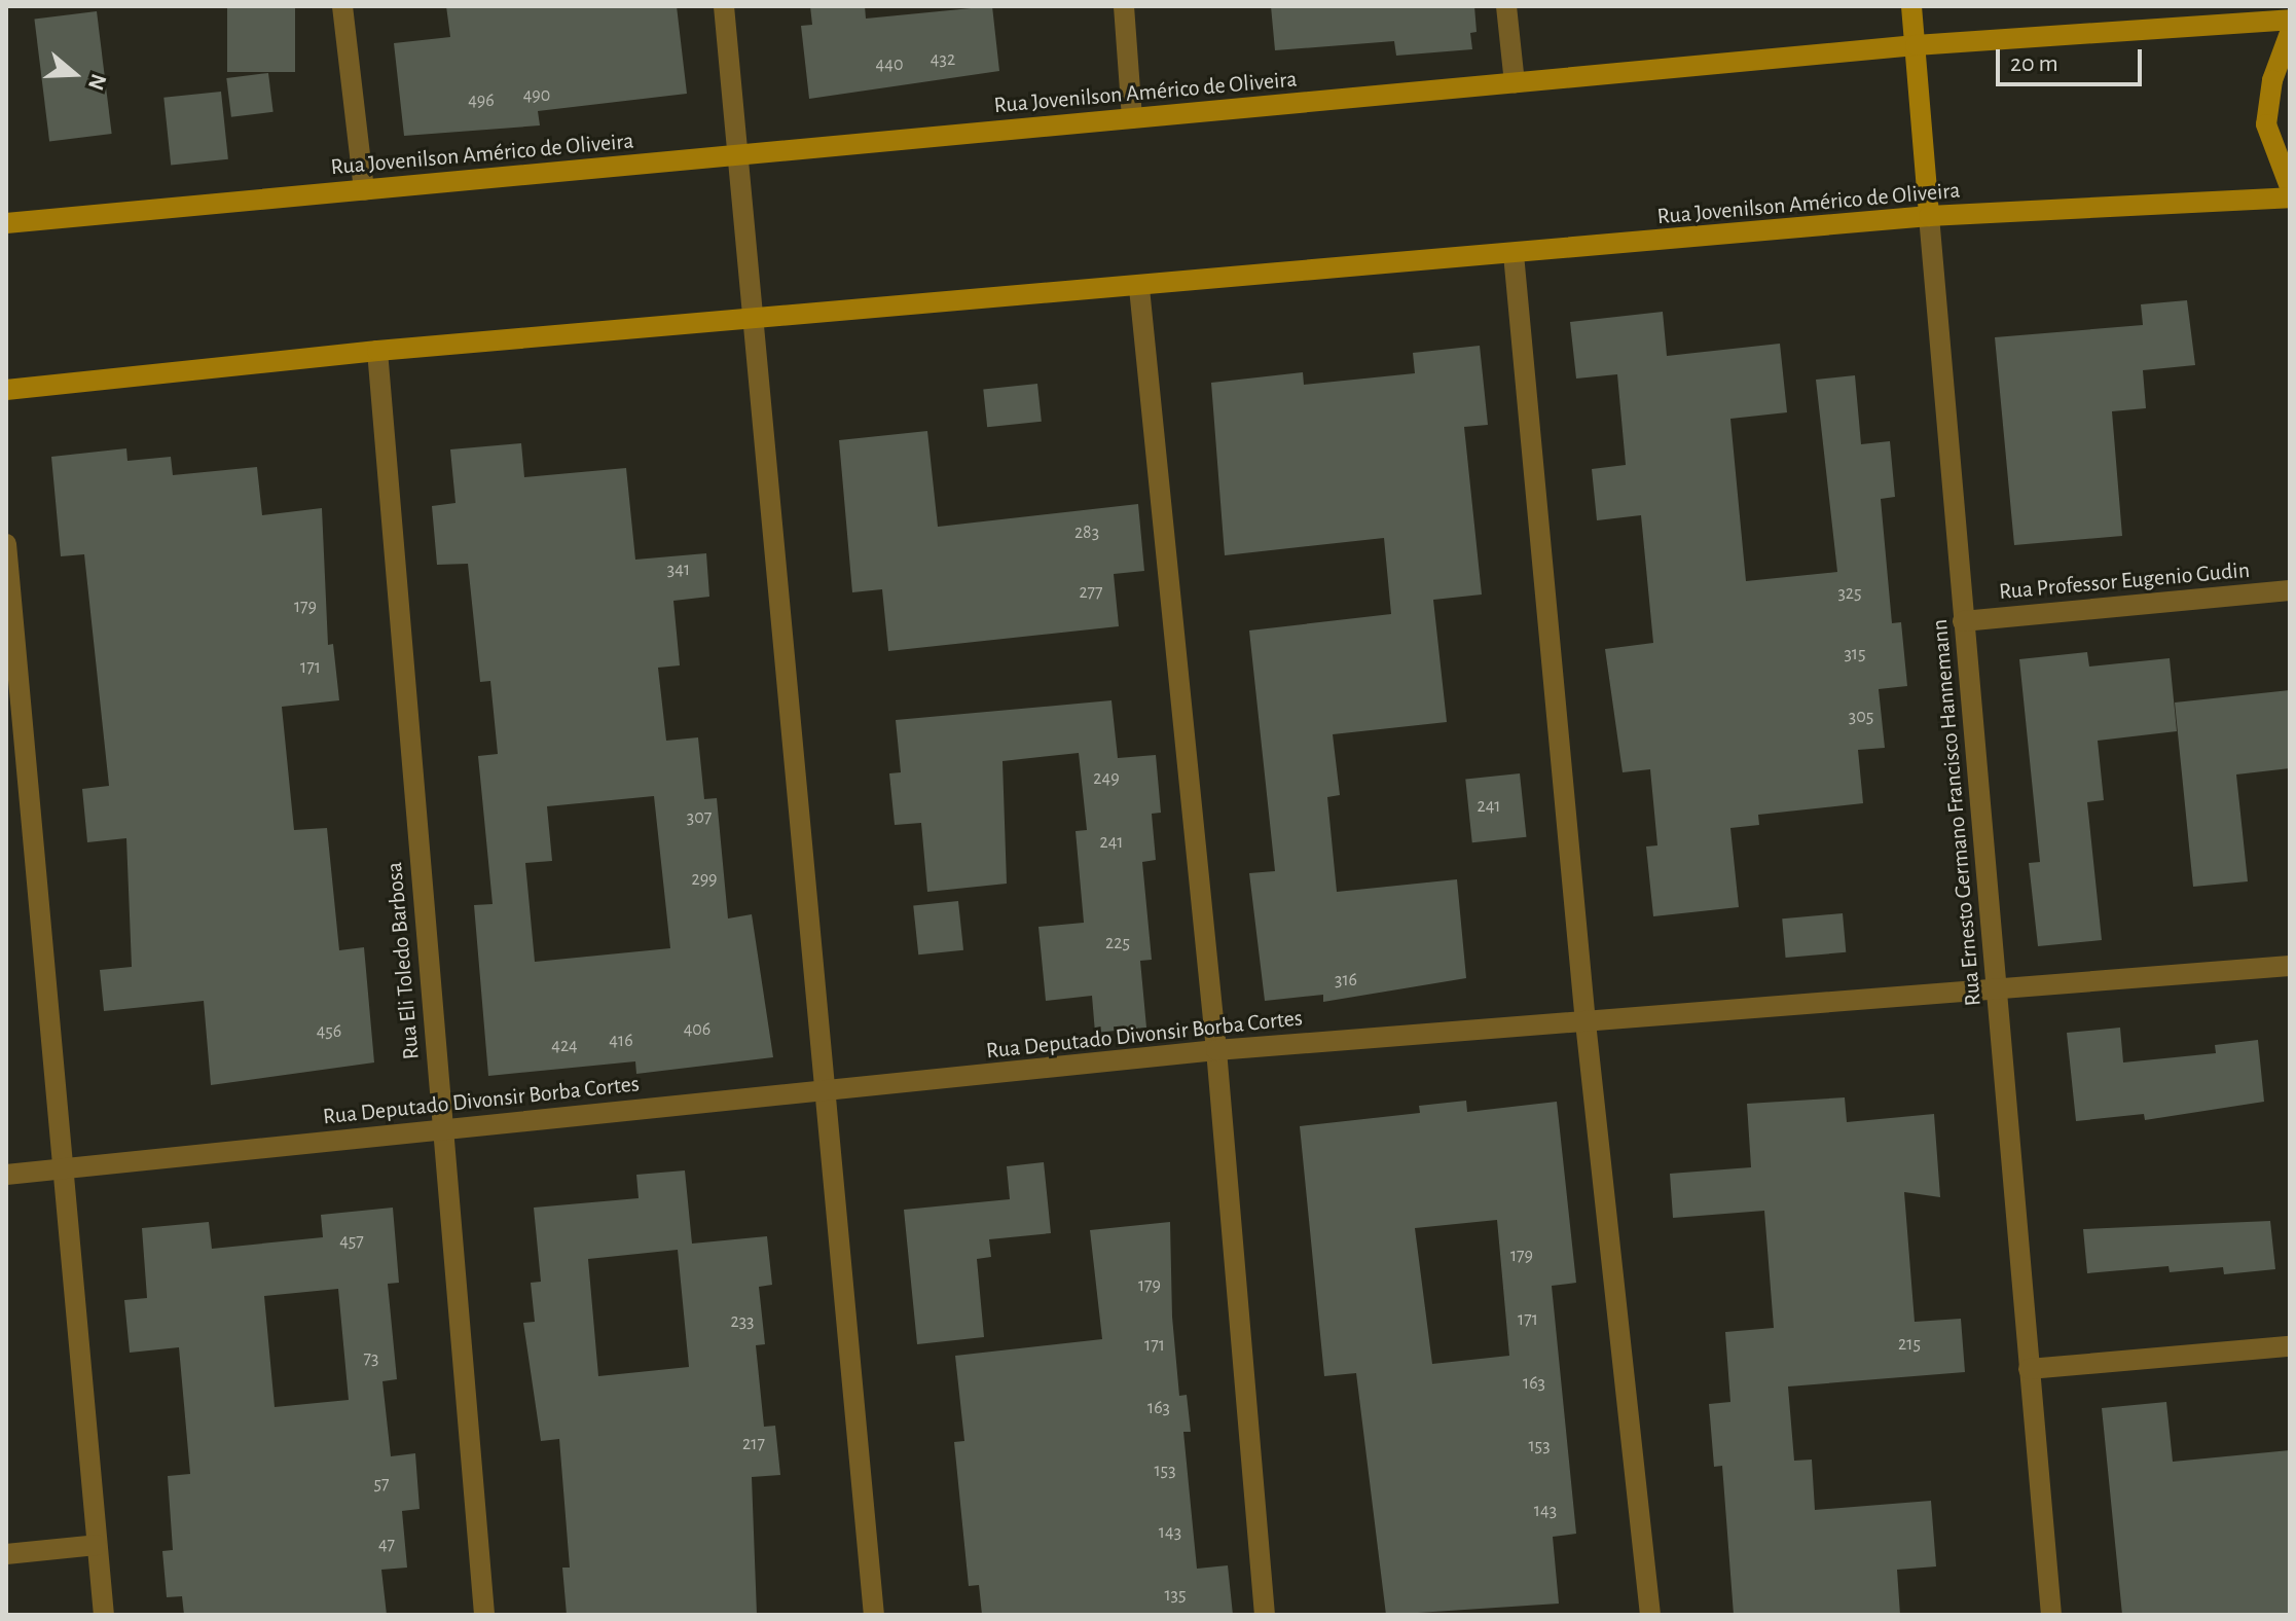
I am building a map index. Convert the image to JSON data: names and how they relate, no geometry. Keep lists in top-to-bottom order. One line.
{"streets":{"main road":["Rua Jovenilson Américo de Oliveira","Rua Ernesto Germano Francisco Hannemann"],"street":["Rua Professor Eugenio Gudin","Rua Eli Toledo Barbosa","Rua Deputado Divonsir Borba Cortes"]},"crossings":[["Rua Jovenilson Américo de Oliveira","Rua Ernesto Germano Francisco Hannemann"],["Rua Jovenilson Américo de Oliveira","Rua Eli Toledo Barbosa"],["Rua Professor Eugenio Gudin","Rua Ernesto Germano Francisco Hannemann"],["Rua Ernesto Germano Francisco Hannemann","Rua Deputado Divonsir Borba Cortes"],["Rua Eli Toledo Barbosa","Rua Deputado Divonsir Borba Cortes"]],"house_numbers":["432","440","490","496","283","341","277","325","179","315","171","305","249","241","307","241","299","225","316","406","456","416","424","457","179","179","171","233","215","171","73","163","163","217","153","153","57","143","143","47","135"],"scale_bar":"20 m","north":"right"}
